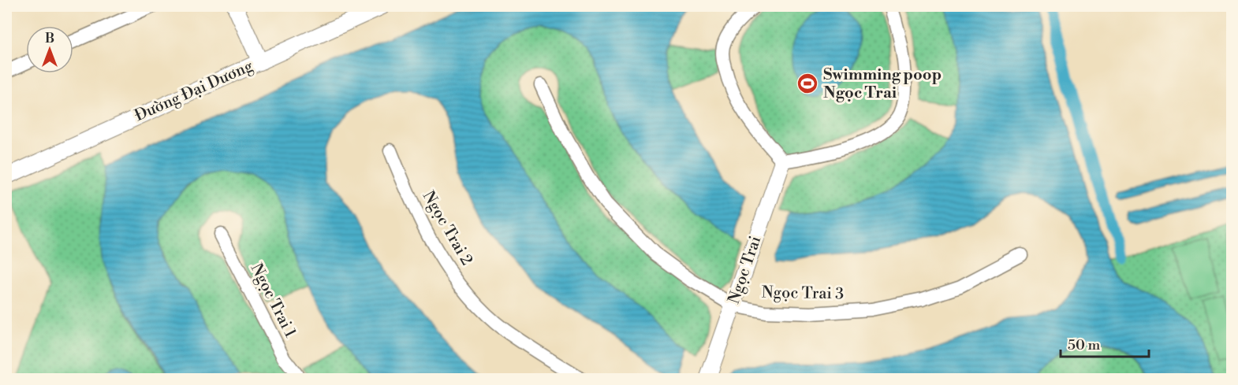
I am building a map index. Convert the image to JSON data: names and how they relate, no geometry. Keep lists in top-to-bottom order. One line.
{"streets":{"street":["Đường Đại Dương","Ngọc Trai 2","Ngọc Trai","Ngọc Trai 3","Ngọc Trai 1"]},"crossings":[["Ngọc Trai","Ngọc Trai 3"]],"places":{"sports":["Swimming poop Ngọc Trai"]},"scale_bar":"50 m","north":"top"}
